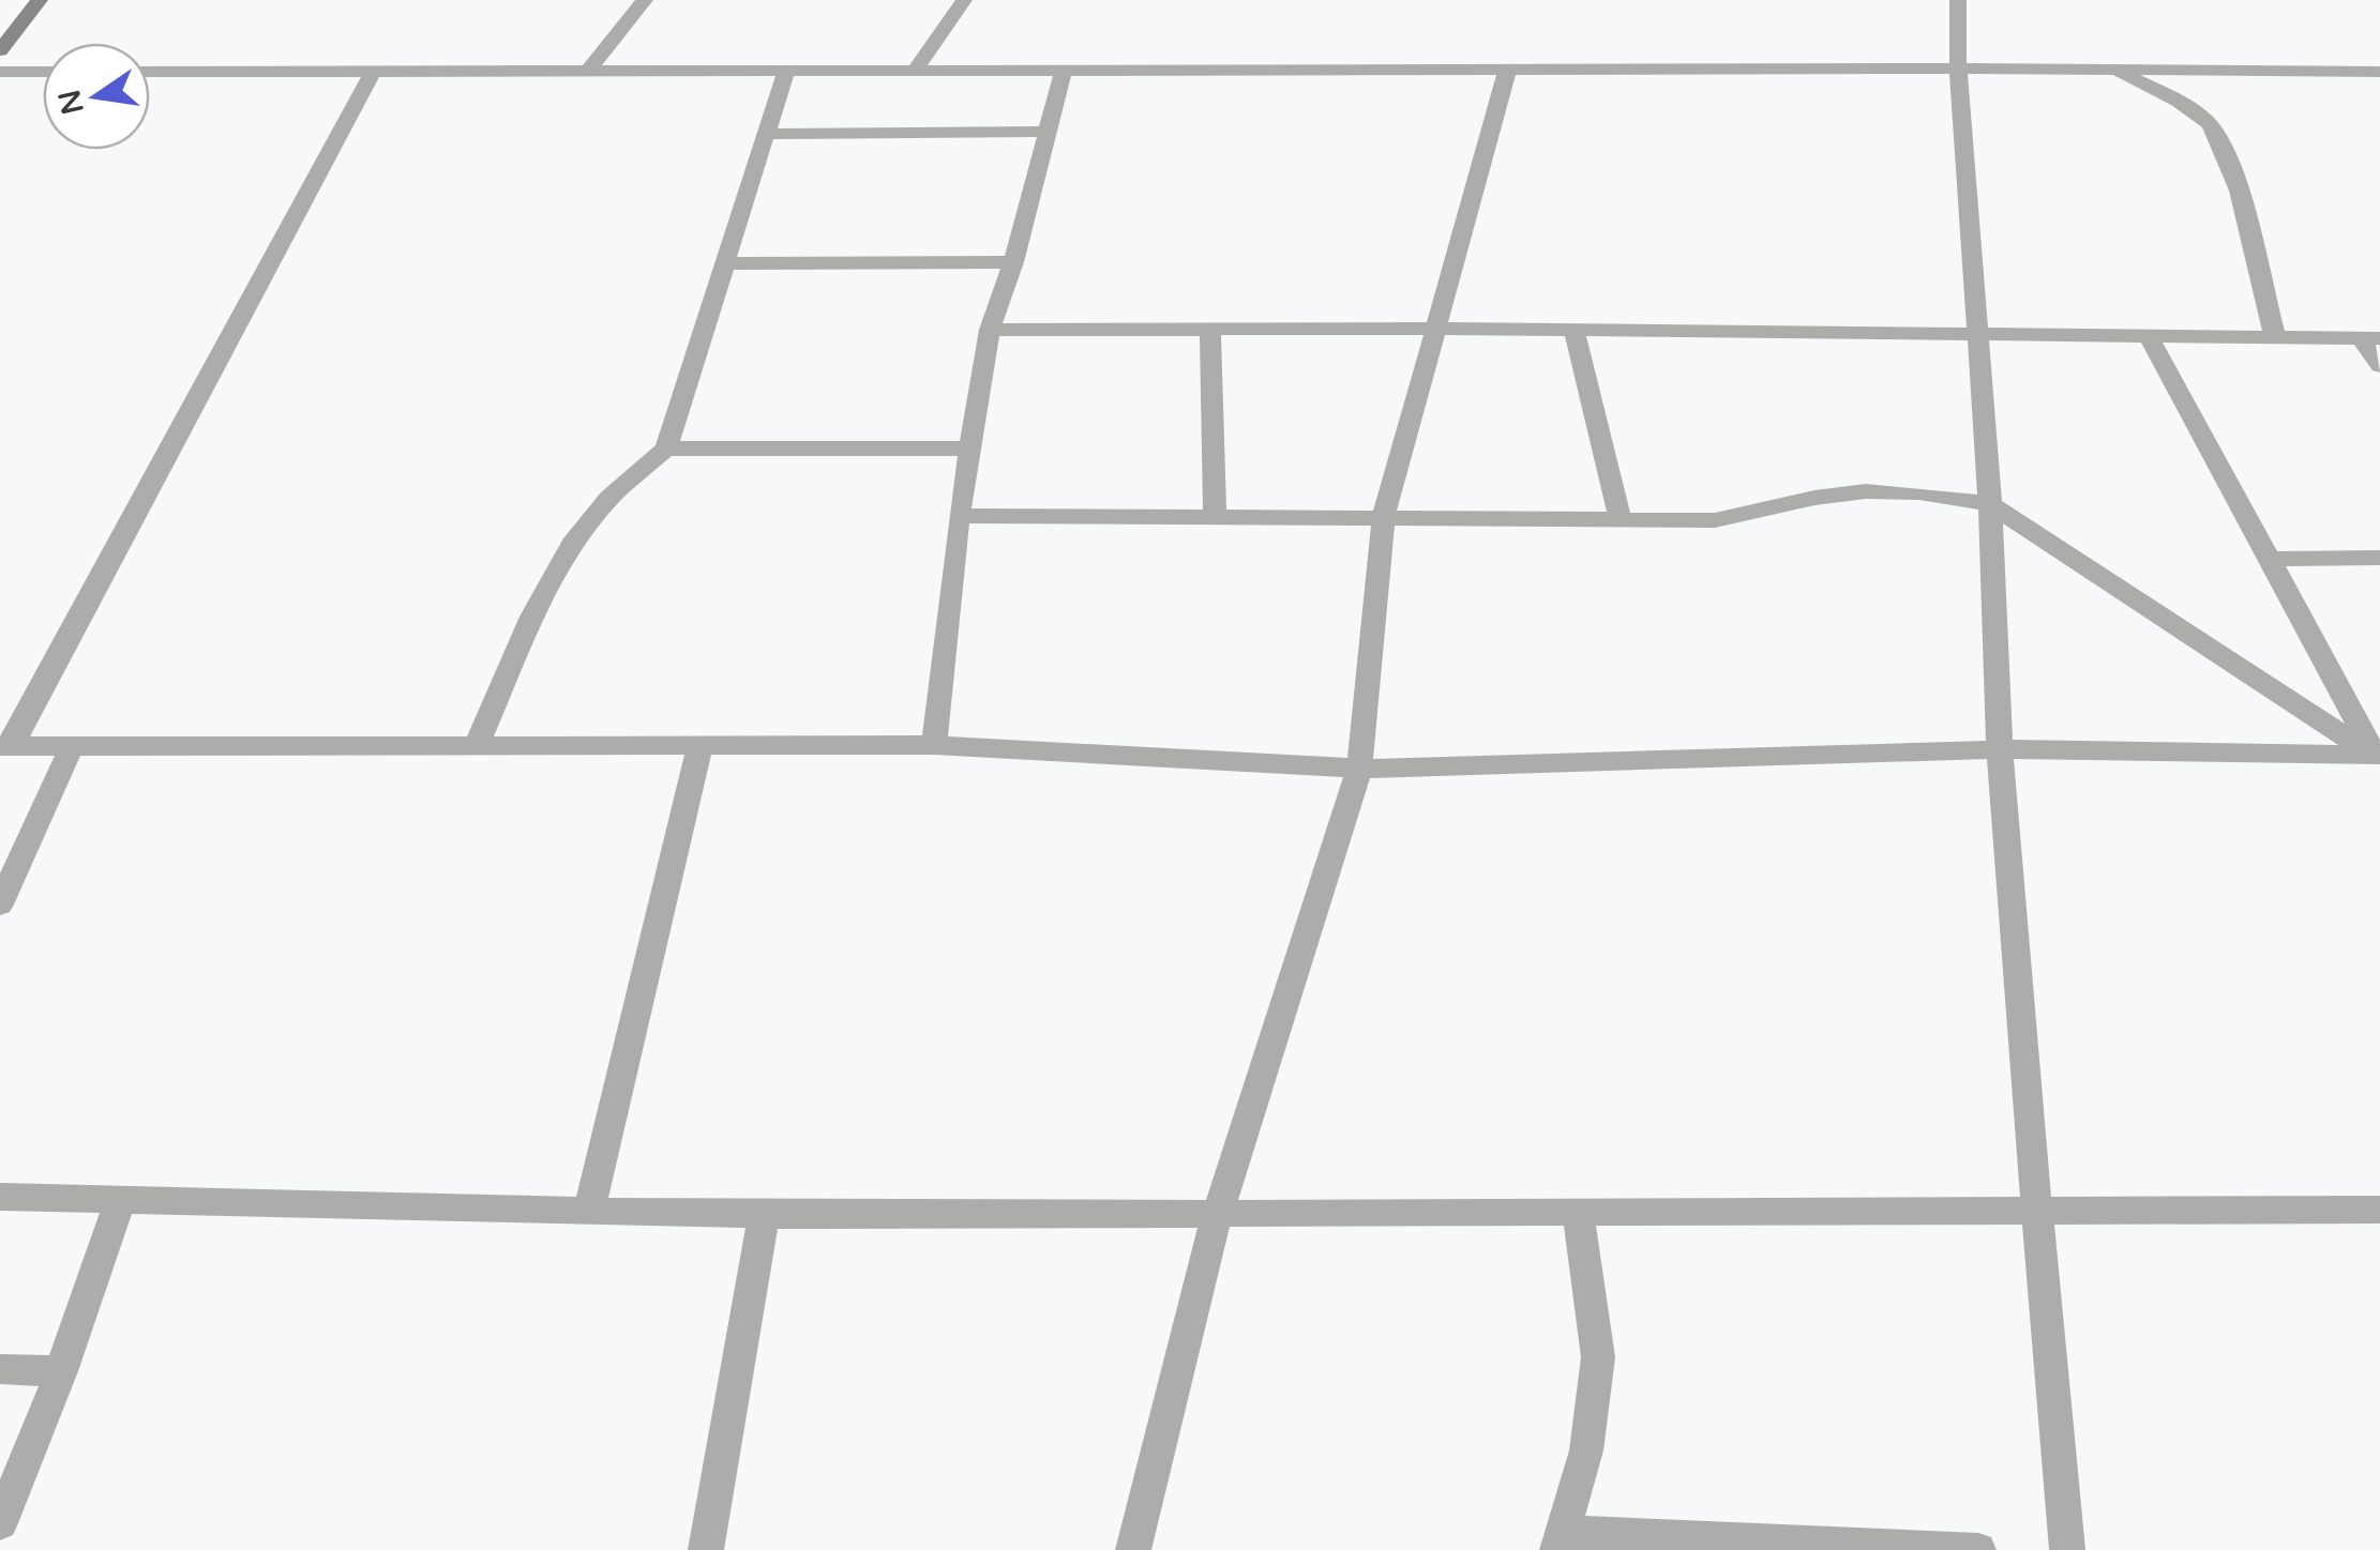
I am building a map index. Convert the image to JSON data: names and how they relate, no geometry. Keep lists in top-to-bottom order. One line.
{"north":"left"}
